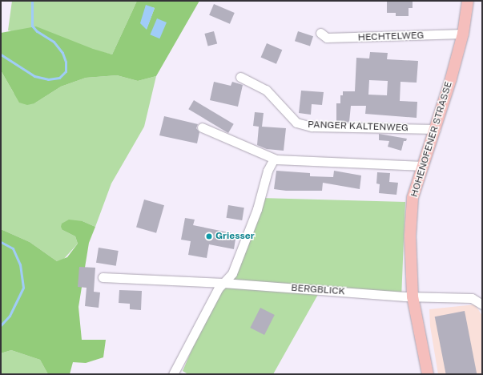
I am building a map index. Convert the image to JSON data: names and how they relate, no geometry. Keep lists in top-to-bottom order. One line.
{"streets":{"main road":["HOHENOFENER STRASSE"],"street":["HECHTELWEG","PANGER KALTENWEG","BERGBLICK"]},"crossings":[["HECHTELWEG","HOHENOFENER STRASSE"],["PANGER KALTENWEG","HOHENOFENER STRASSE"],["HOHENOFENER STRASSE","BERGBLICK"]],"places":["Griesser"]}
